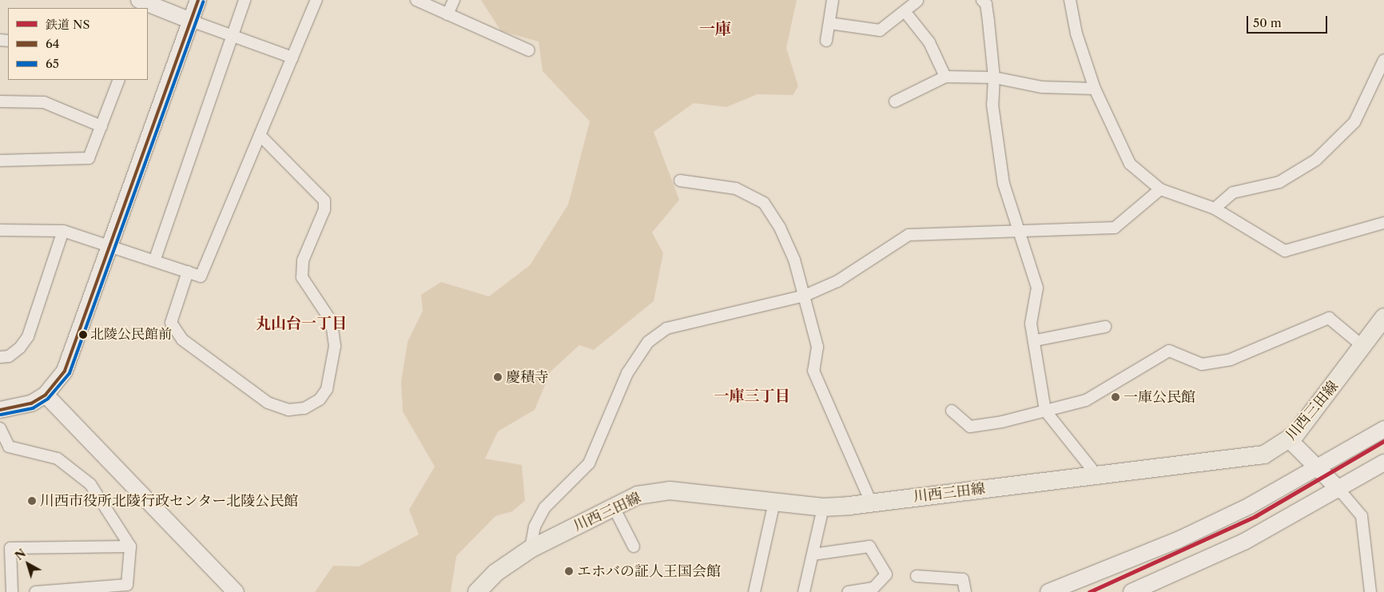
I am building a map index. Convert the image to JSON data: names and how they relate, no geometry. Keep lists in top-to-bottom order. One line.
{"streets":{"main road":["川西三田線"]},"districts":["一庫","丸山台一丁目","一庫三丁目"],"places":["北陵公民館前","慶積寺","一庫公民館","川西市役所北陵行政センター北陵公民館","エホバの証人王国会館"],"lines":["transit line 64","transit line 65","rail line NS"],"legend":["鉄道 NS","64","65"],"scale_bar":"50 m","north":"top left"}
